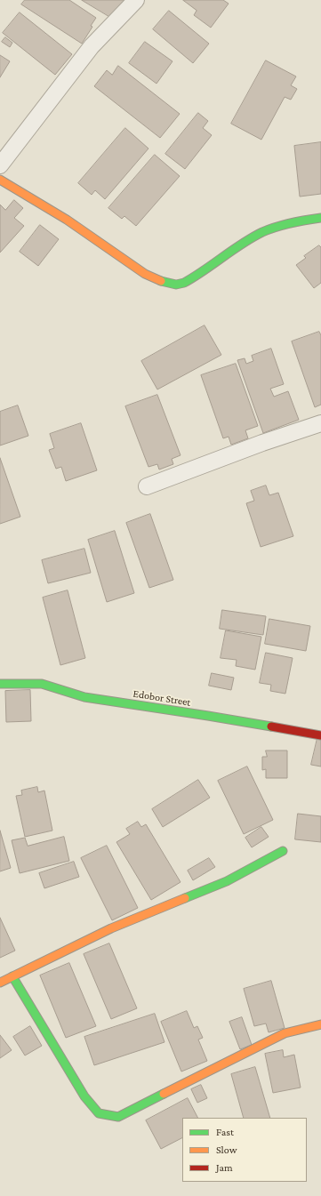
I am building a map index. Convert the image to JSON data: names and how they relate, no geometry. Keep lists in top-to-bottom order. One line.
{"streets":{"street":["Edobor Street"]},"legend":["Fast","Slow","Jam"]}
